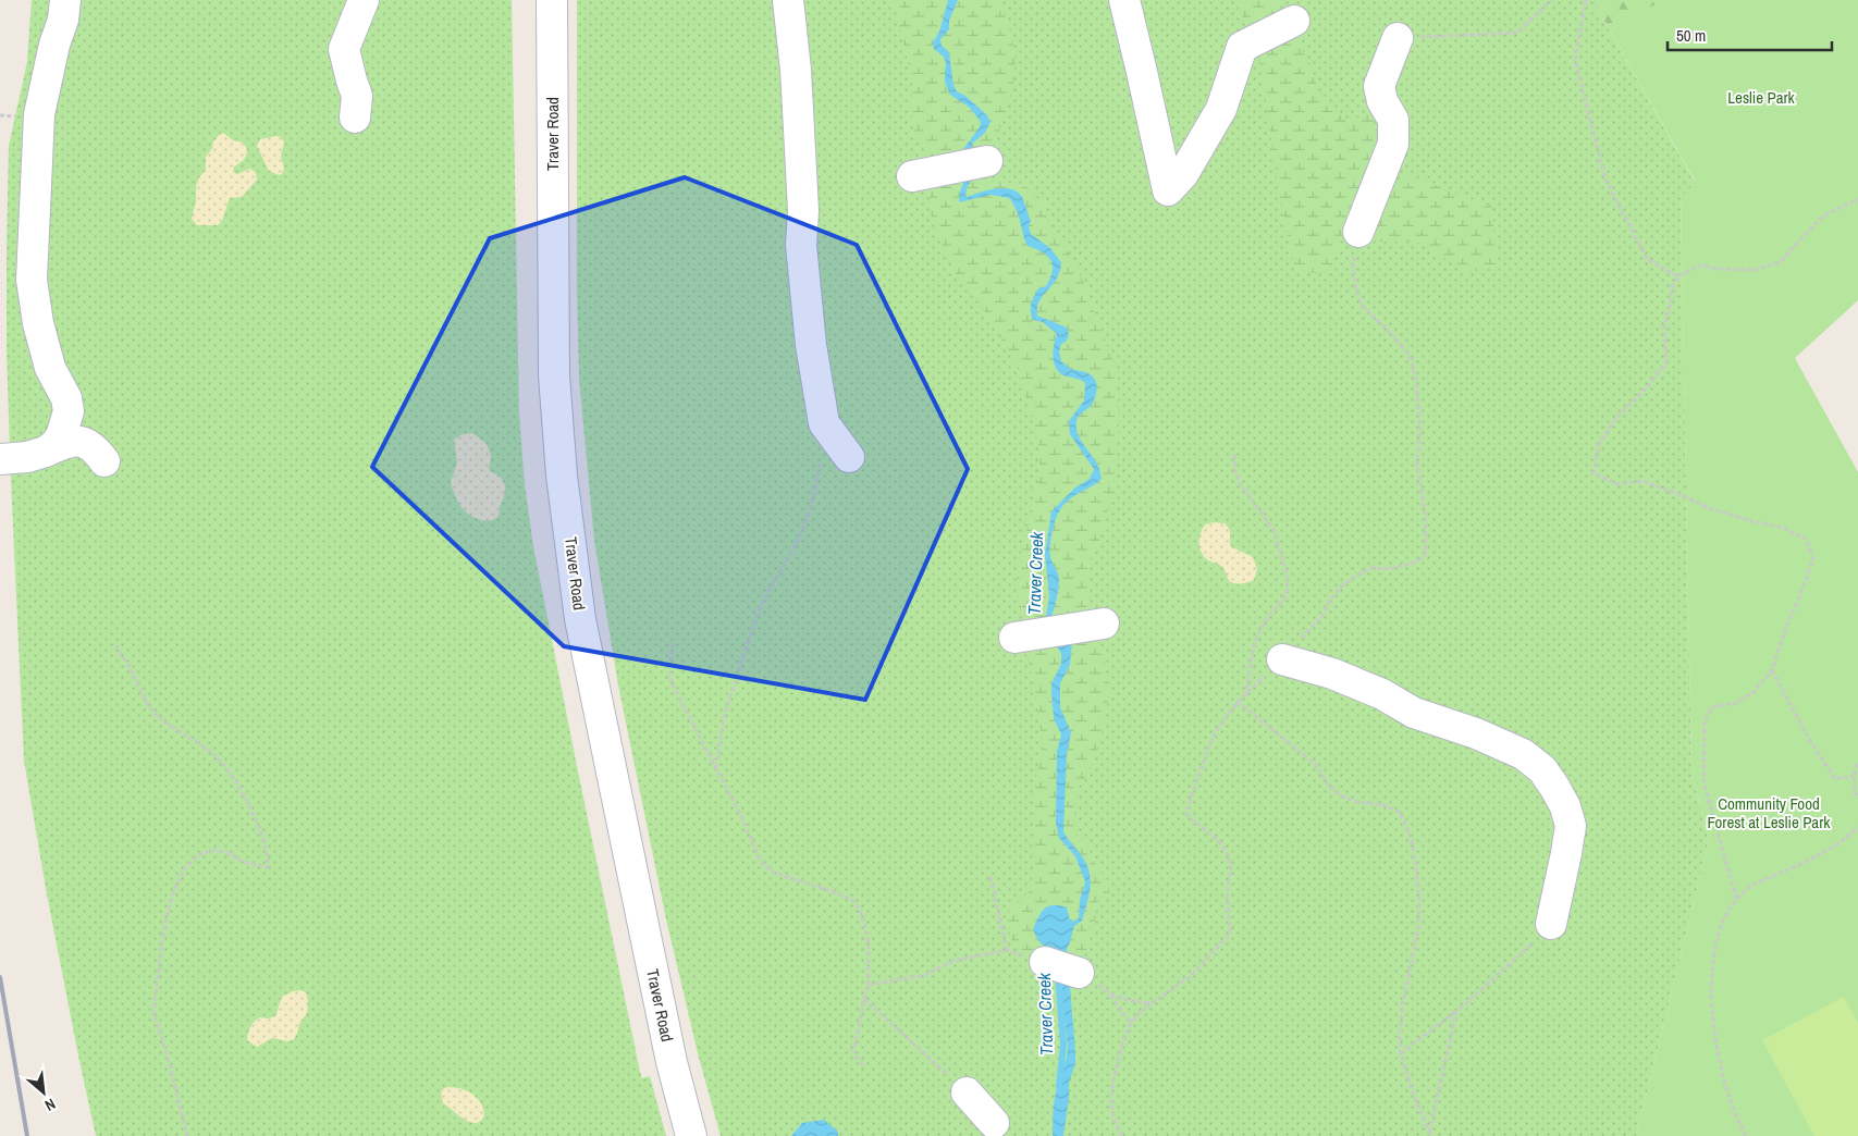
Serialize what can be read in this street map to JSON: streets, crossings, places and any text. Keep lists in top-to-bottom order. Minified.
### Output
{"streets":{"street":["Traver Road"]},"water":["Traver Creek"],"parks":["Leslie Park","Community Food Forest at Leslie Park"],"scale_bar":"50 m","north":"bottom right"}
